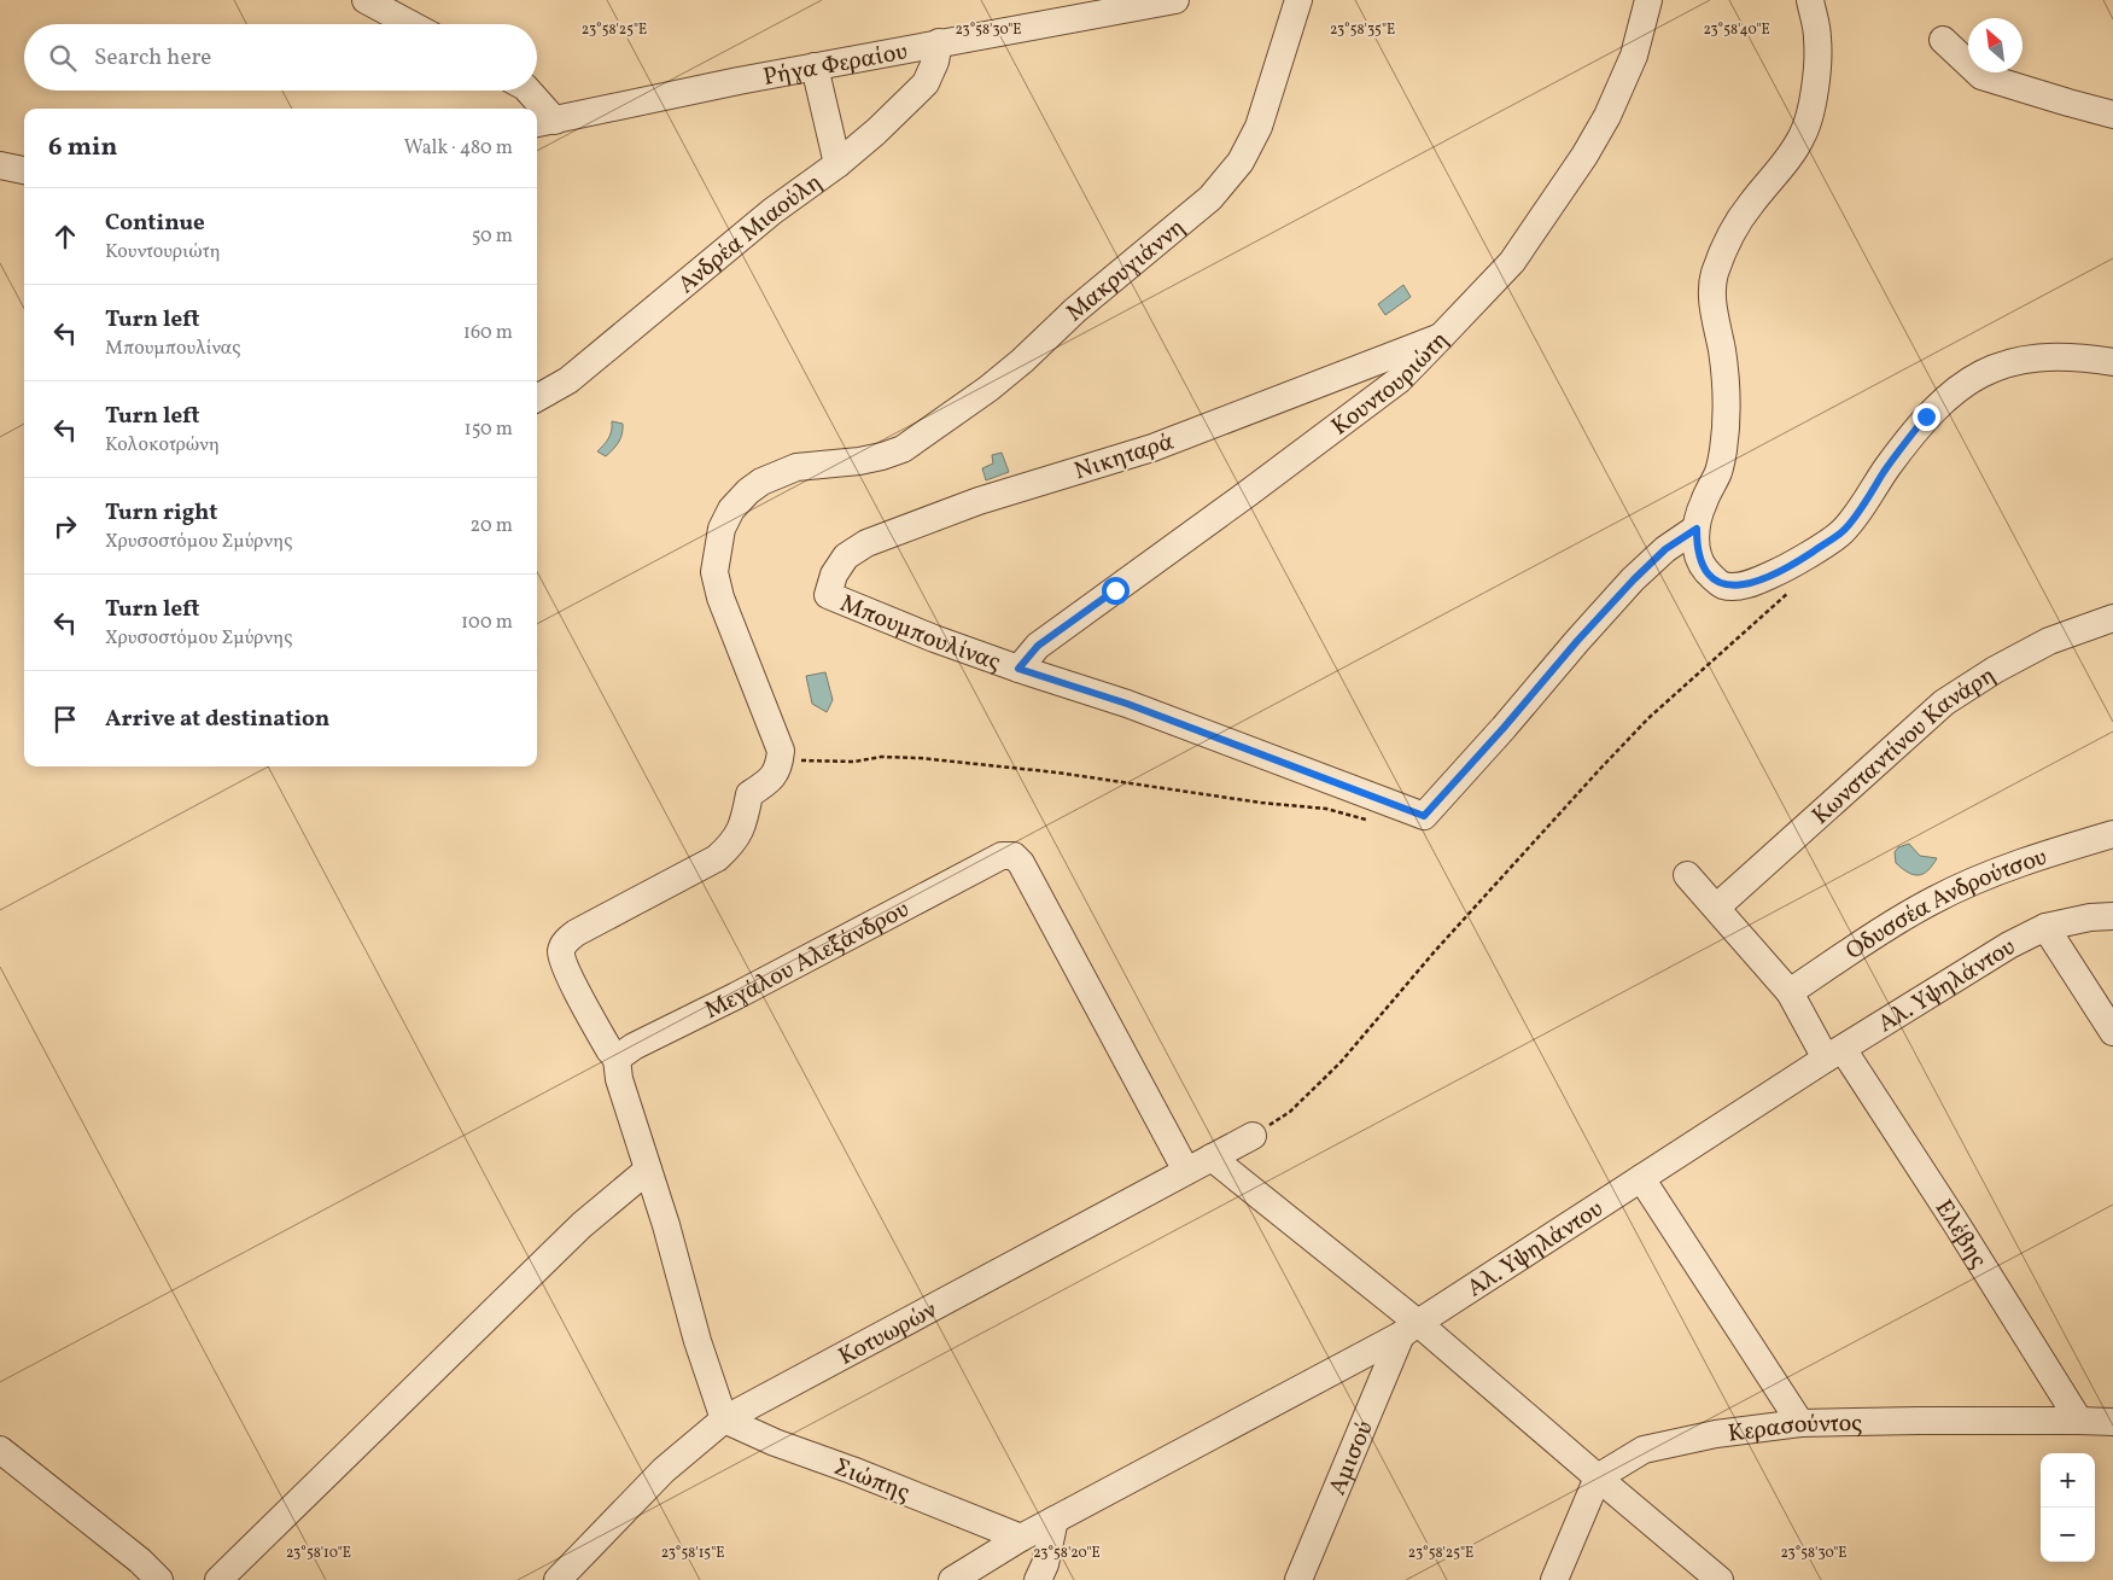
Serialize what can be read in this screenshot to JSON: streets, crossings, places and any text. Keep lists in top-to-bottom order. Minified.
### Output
{"streets":{"street":["Ρήγα Φεραίου","Ανδρέα Μιαούλη","Μακρυγιάννη","Κουντουριώτη","Νικηταρά","Μπουμπουλίνας","Κωνσταντίνου Κανάρη","Οδυσσέα Ανδρούτσου","Μεγάλου Αλεξάνδρου","Αλ. Υψηλάντου","Ελέβης","Κοτυωρών","Κερασούντος","Αμισού","Σιώπης"]},"crossings":[["Ρήγα Φεραίου","Ανδρέα Μιαούλη"],["Κουντουριώτη","Νικηταρά"],["Κουντουριώτη","Μπουμπουλίνας"],["Νικηταρά","Μπουμπουλίνας"],["Κωνσταντίνου Κανάρη","Ελέβης"],["Οδυσσέα Ανδρούτσου","Ελέβης"],["Μεγάλου Αλεξάνδρου","Κοτυωρών"],["Αλ. Υψηλάντου","Ελέβης"],["Αλ. Υψηλάντου","Αμισού"],["Αλ. Υψηλάντου","Σιώπης"],["Ελέβης","Κερασούντος"],["Κοτυωρών","Σιώπης"]],"north":"top left","page":{"search":"Search here","heading":["6 min","Walk · 480 m"],"list":[["Continue","Κουντουριώτη","50 m"],["Turn left","Μπουμπουλίνας","160 m"],["Turn left","Κολοκοτρώνη","150 m"],["Turn right","Χρυσοστόμου Σμύρνης","20 m"],["Turn left","Χρυσοστόμου Σμύρνης","100 m"],"Arrive at destination"],"map_buttons":["+","−"]},"coordinates":["23°58'25\"E","23°58'30\"E","23°58'35\"E","23°58'40\"E","23°58'10\"E","23°58'15\"E","23°58'20\"E"]}
